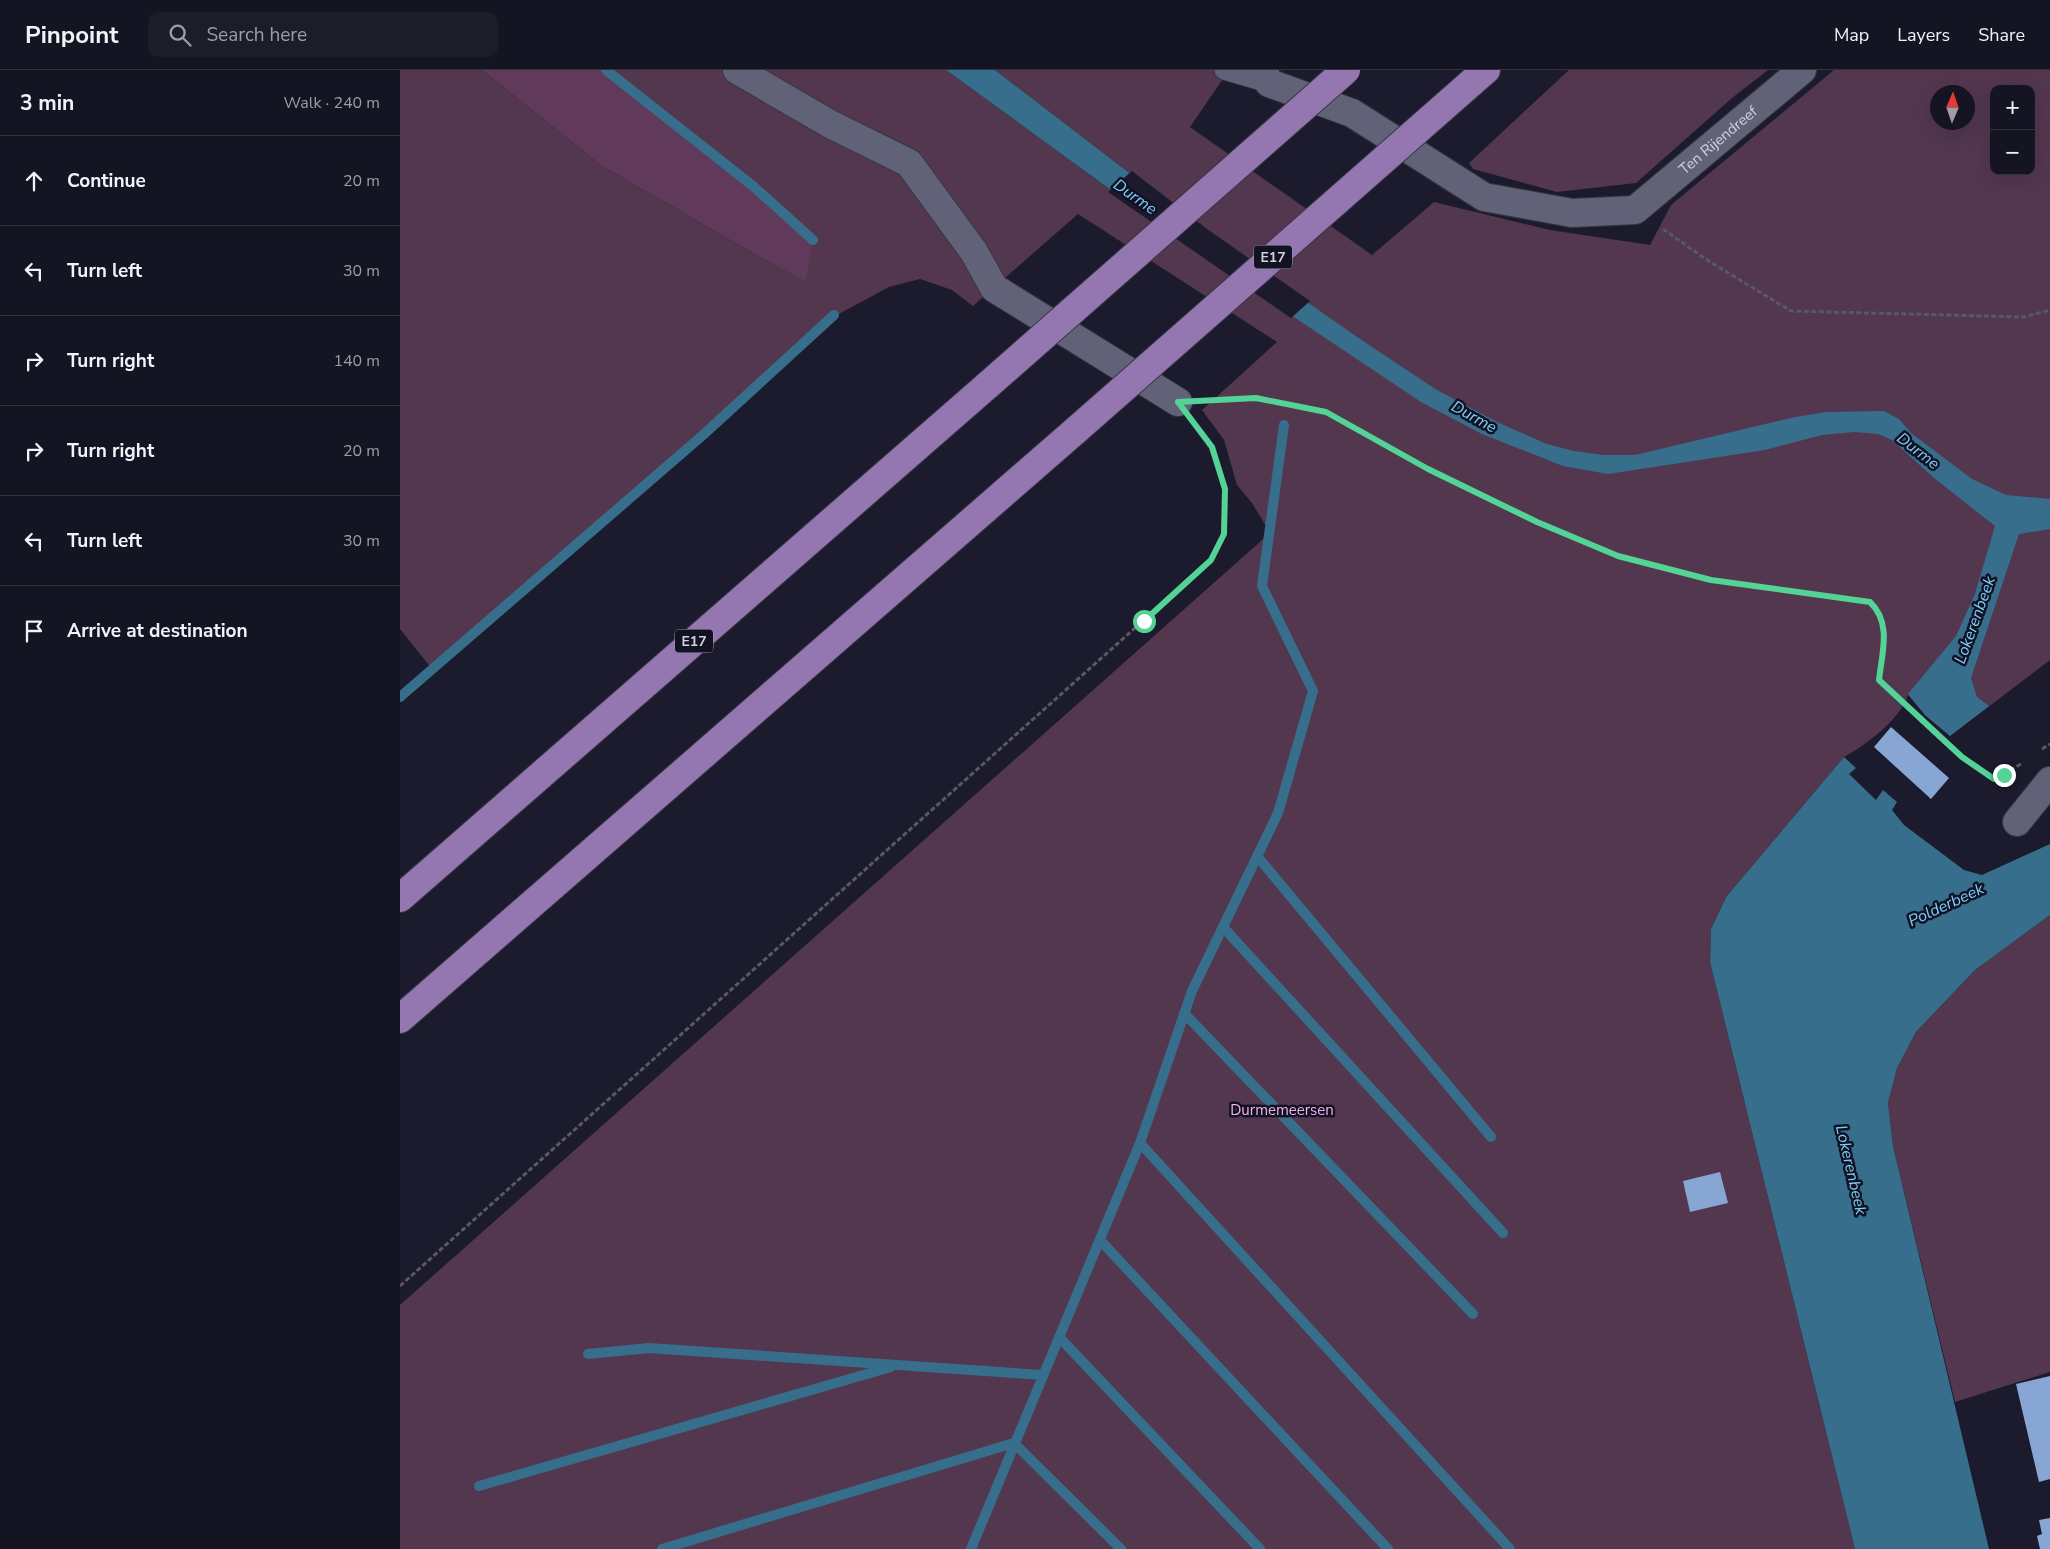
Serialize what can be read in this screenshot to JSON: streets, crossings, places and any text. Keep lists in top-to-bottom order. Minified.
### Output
{"streets":{"highway":["E17"],"street":["Ten Rijendreef"]},"water":["Durme","Lokerenbeek","Polderbeek"],"parks":["Durmemeersen"],"north":"top","page":{"header":"Pinpoint","search":"Search here","nav":["Map","Layers","Share"],"heading":["3 min","Walk · 240 m"],"map_buttons":["+","−"],"list":[["Continue","20 m"],["Turn left","30 m"],["Turn right","140 m"],["Turn right","20 m"],["Turn left","30 m"],"Arrive at destination"]}}
